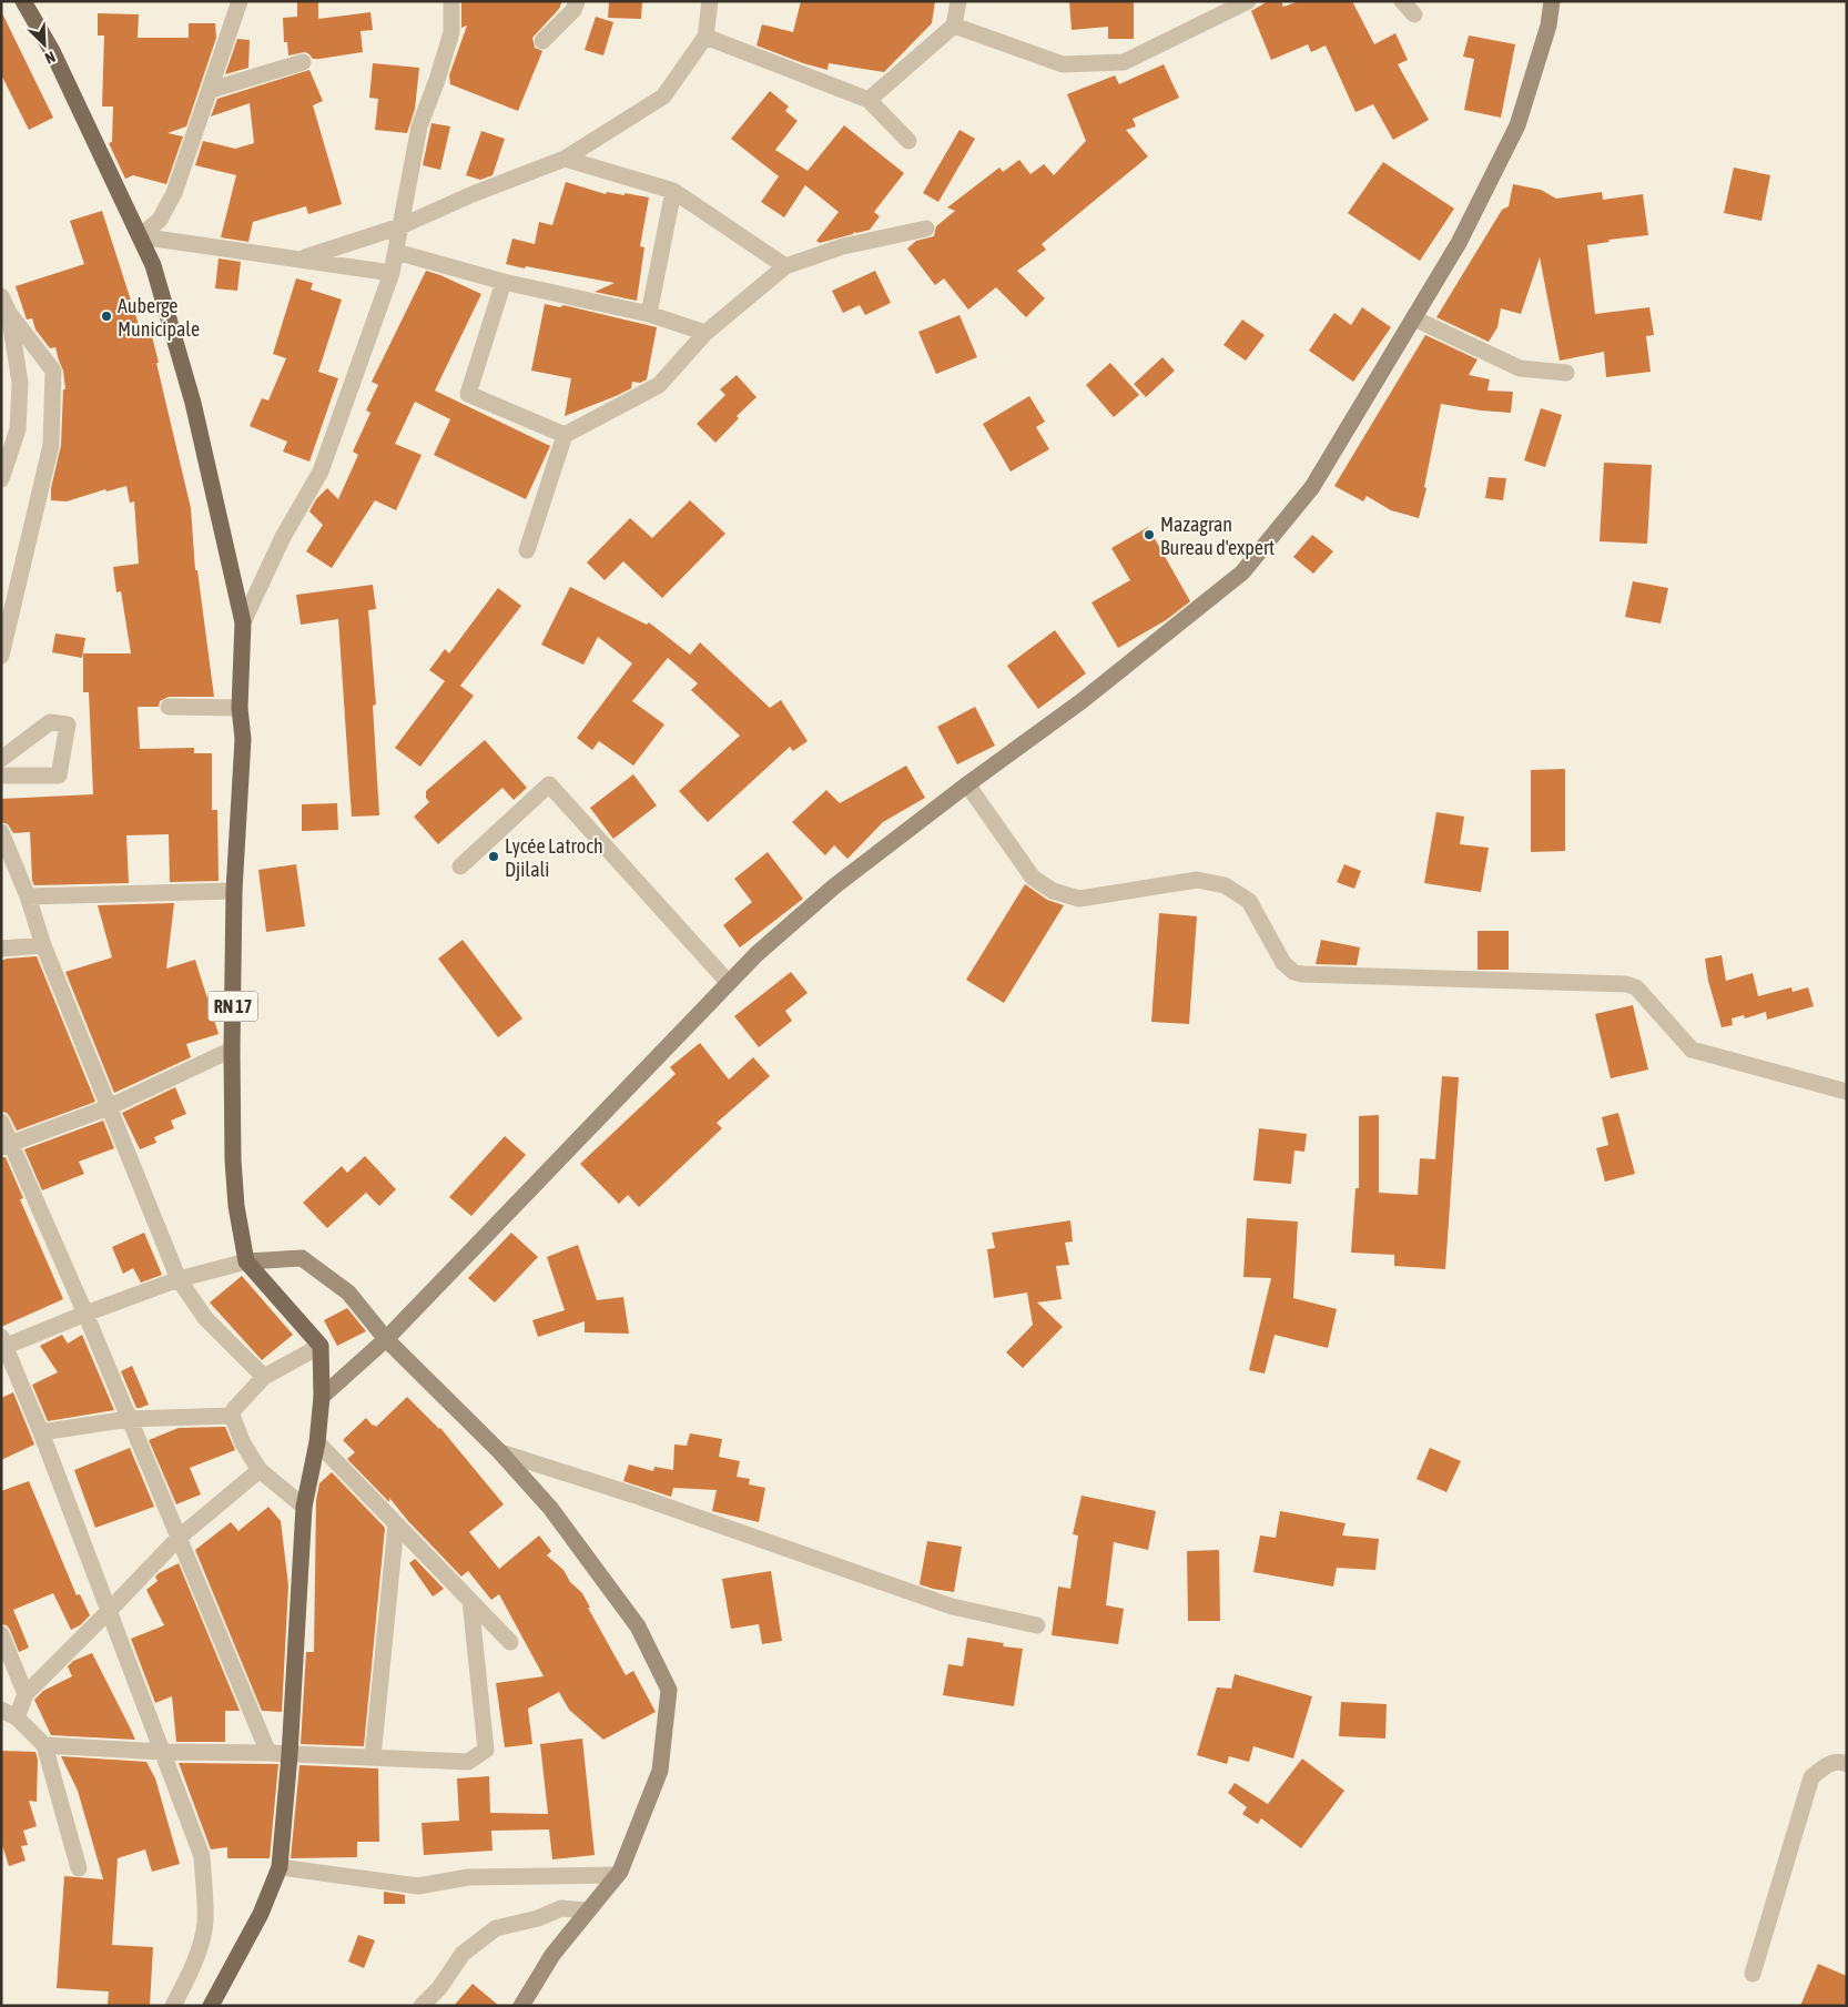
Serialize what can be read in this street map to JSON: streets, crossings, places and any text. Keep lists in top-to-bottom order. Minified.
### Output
{"streets":{"main road":["RN 17"]},"places":["Auberge Municipale","Mazagran Bureau d'expert","Lycée Latroch Djilali"],"north":"bottom right"}
